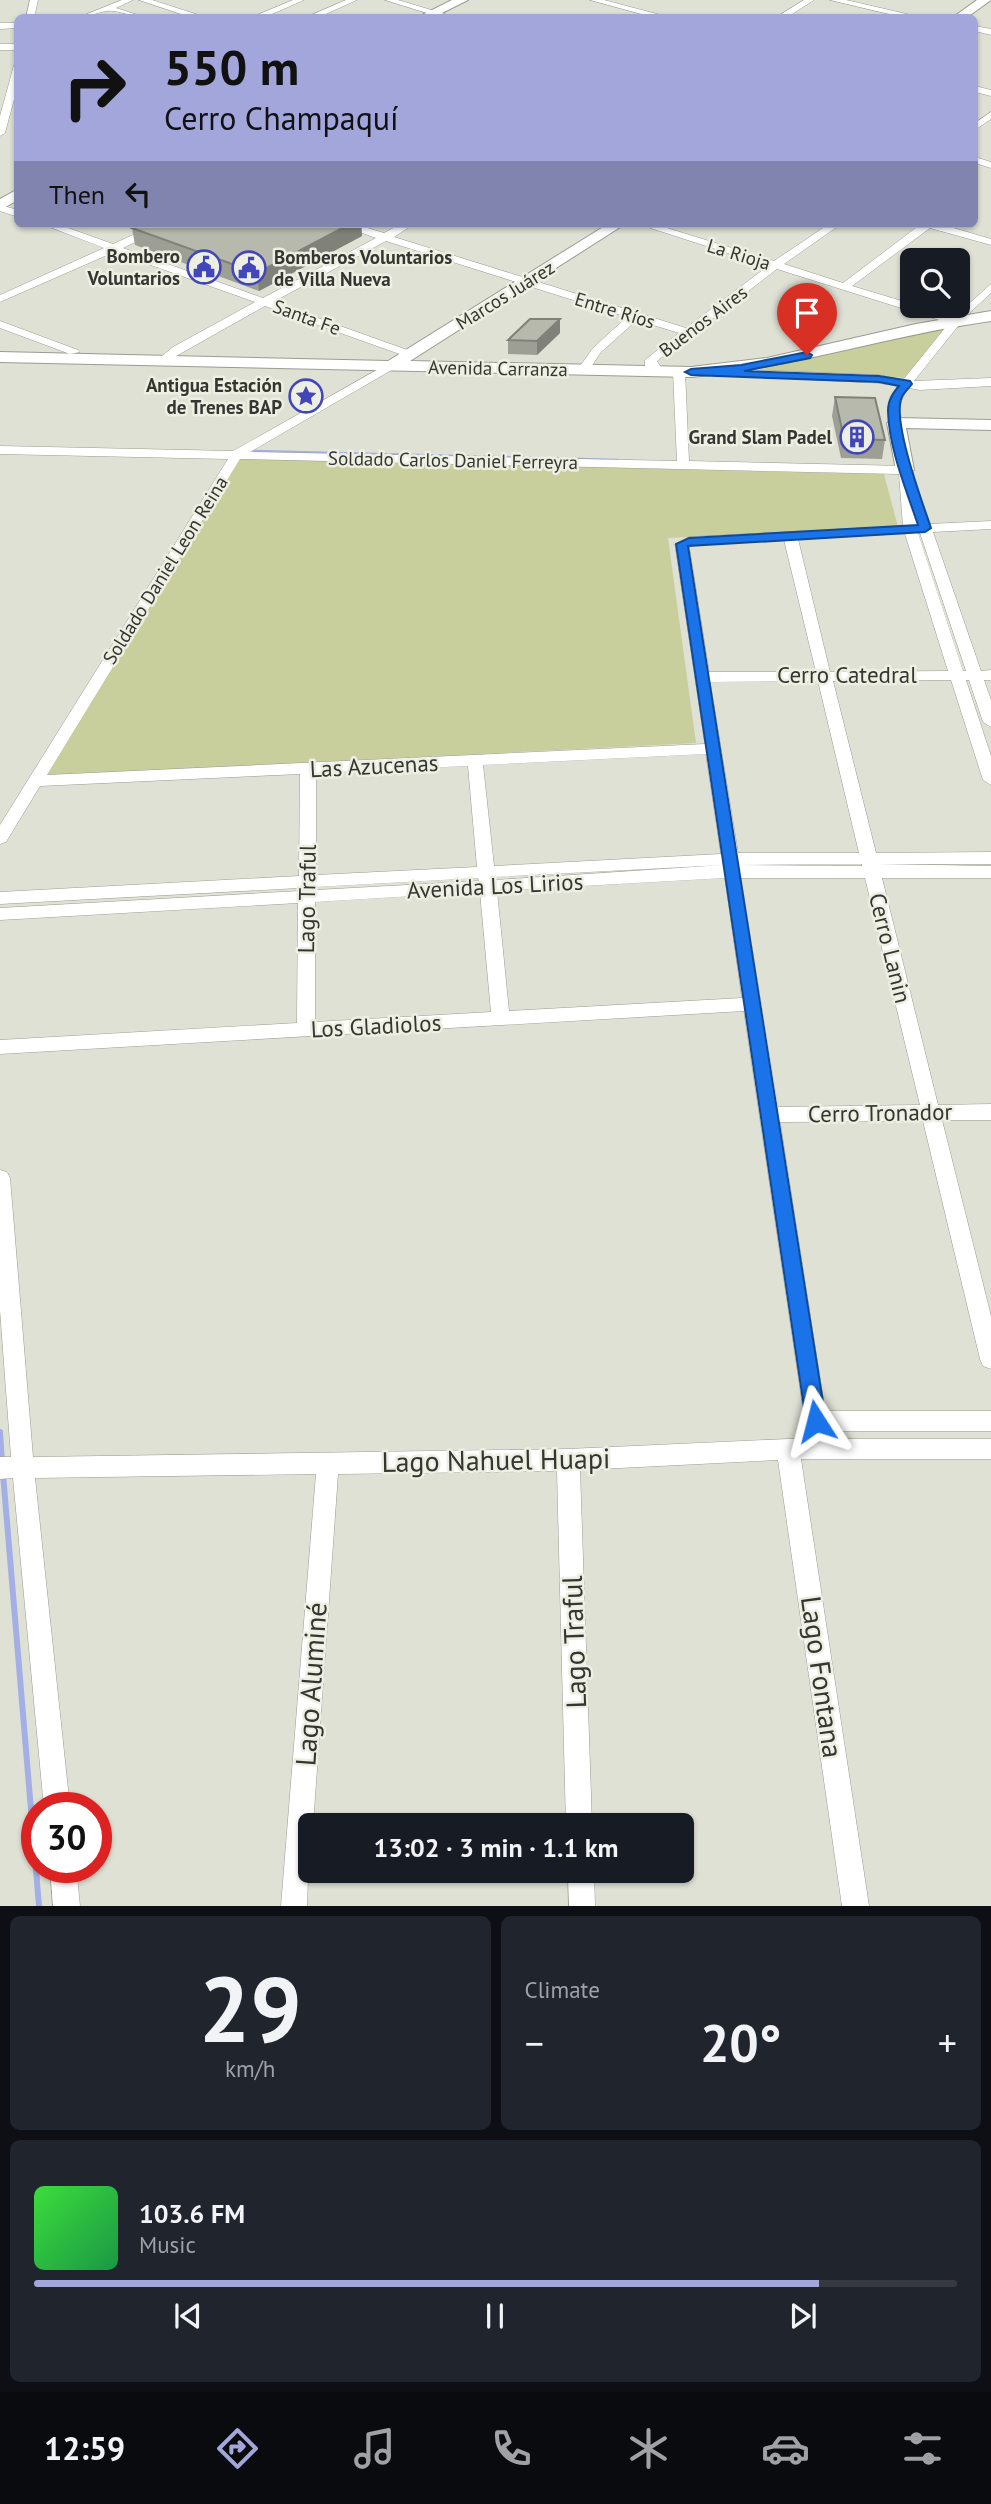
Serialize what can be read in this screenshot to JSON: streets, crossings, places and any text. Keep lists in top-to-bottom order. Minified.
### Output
{"streets":{"main road":["Marcos Juárez","Avenida Carranza"],"street":["La Rioja","Entre Ríos","Santa Fe","Buenos Aires","Soldado Carlos Daniel Ferreyra","Soldado Daniel Leon Reina","Cerro Catedral","Las Azucenas","Avenida Los Lirios","Lago Traful","Cerro Lanin","Los Gladiolos","Cerro Tronador","Lago Nahuel Huapi","Lago Fontana","Lago Aluminé"]},"crossings":[["La Rioja","Buenos Aires"],["Marcos Juárez","Entre Ríos"],["Marcos Juárez","Santa Fe"],["Marcos Juárez","Avenida Carranza"],["Marcos Juárez","Soldado Daniel Leon Reina"],["Entre Ríos","Buenos Aires"],["Santa Fe","Avenida Carranza"],["Santa Fe","Soldado Daniel Leon Reina"],["Buenos Aires","Avenida Carranza"],["Avenida Carranza","Soldado Daniel Leon Reina"],["Soldado Carlos Daniel Ferreyra","Soldado Daniel Leon Reina"],["Soldado Daniel Leon Reina","Las Azucenas"],["Cerro Catedral","Cerro Lanin"],["Las Azucenas","Lago Traful"],["Avenida Los Lirios","Lago Traful"],["Avenida Los Lirios","Cerro Lanin"],["Lago Traful","Los Gladiolos"],["Lago Traful","Lago Nahuel Huapi"],["Cerro Lanin","Cerro Tronador"],["Lago Nahuel Huapi","Lago Fontana"],["Lago Nahuel Huapi","Lago Aluminé"]],"places":{"public building":["Bombero Voluntarios","Bomberos Voluntarios de Villa Nueva"],"place":["Antigua Estación de Trenes BAP"],"building":["Grand Slam Padel"]},"page":{"turn":["550 m","Cerro Champaquí"],"then":"Then","limit":"30","trip":"13:02 · 3 min · 1.1 km","tile":[["29","km/h"],"Climate"],"heat":["−","20°","+"],"song":["103.6 FM","Music"],"tabs":"12:59"}}
